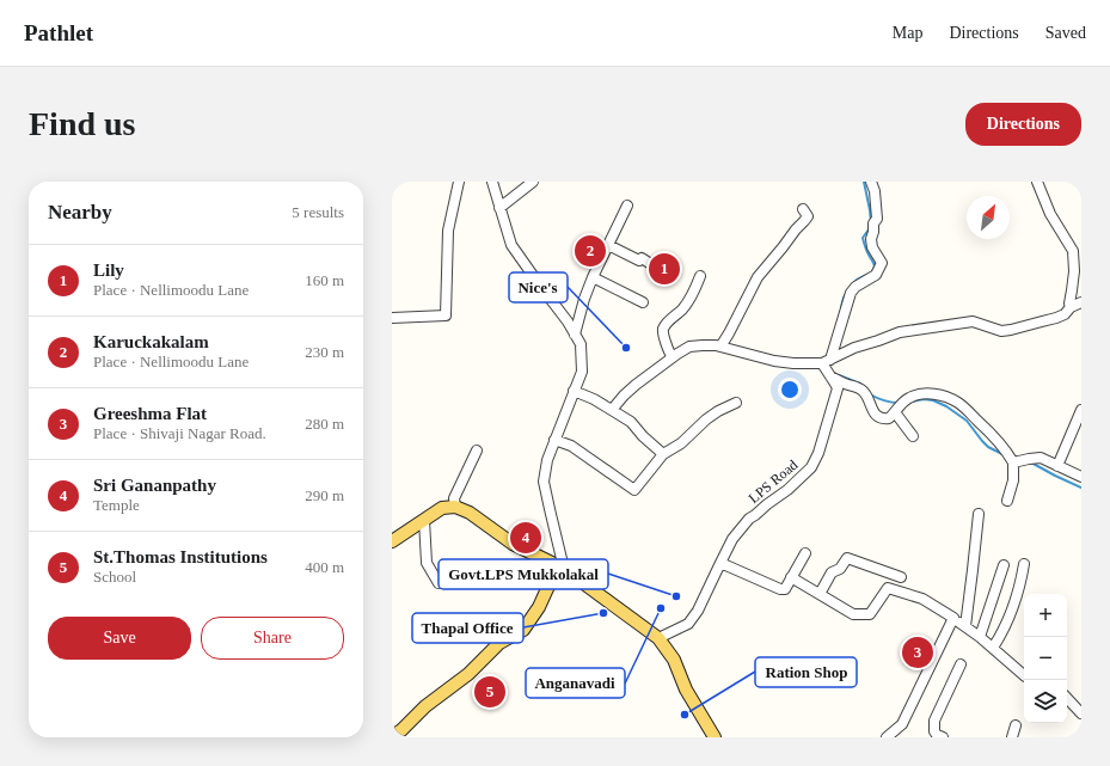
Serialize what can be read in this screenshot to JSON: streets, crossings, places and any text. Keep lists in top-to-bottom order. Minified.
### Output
{"streets":{"street":["LPS Road"]},"places":["Nice's","Govt.LPS Mukkolakal","Anganavadi","Thapal Office","Ration Shop"],"north":"top right","page":{"header":"Pathlet","nav":["Map","Directions","Saved"],"buttons":["Directions",["Save","Share"]],"title":"Find us","heading":["Nearby","5 results"],"pins":["2","1","4","3","5"],"list":[{"mark":"1","name":"Lily","note":"Place · Nellimoodu Lane","value":"160 m"},{"mark":"2","name":"Karuckakalam","note":"Place · Nellimoodu Lane","value":"230 m"},{"mark":"3","name":"Greeshma Flat","note":"Place · Shivaji Nagar Road.","value":"280 m"},{"mark":"4","name":"Sri Gananpathy","note":"Temple","value":"290 m"},{"mark":"5","name":"St.Thomas Institutions","note":"School","value":"400 m"}],"map_buttons":["+","−"]}}
